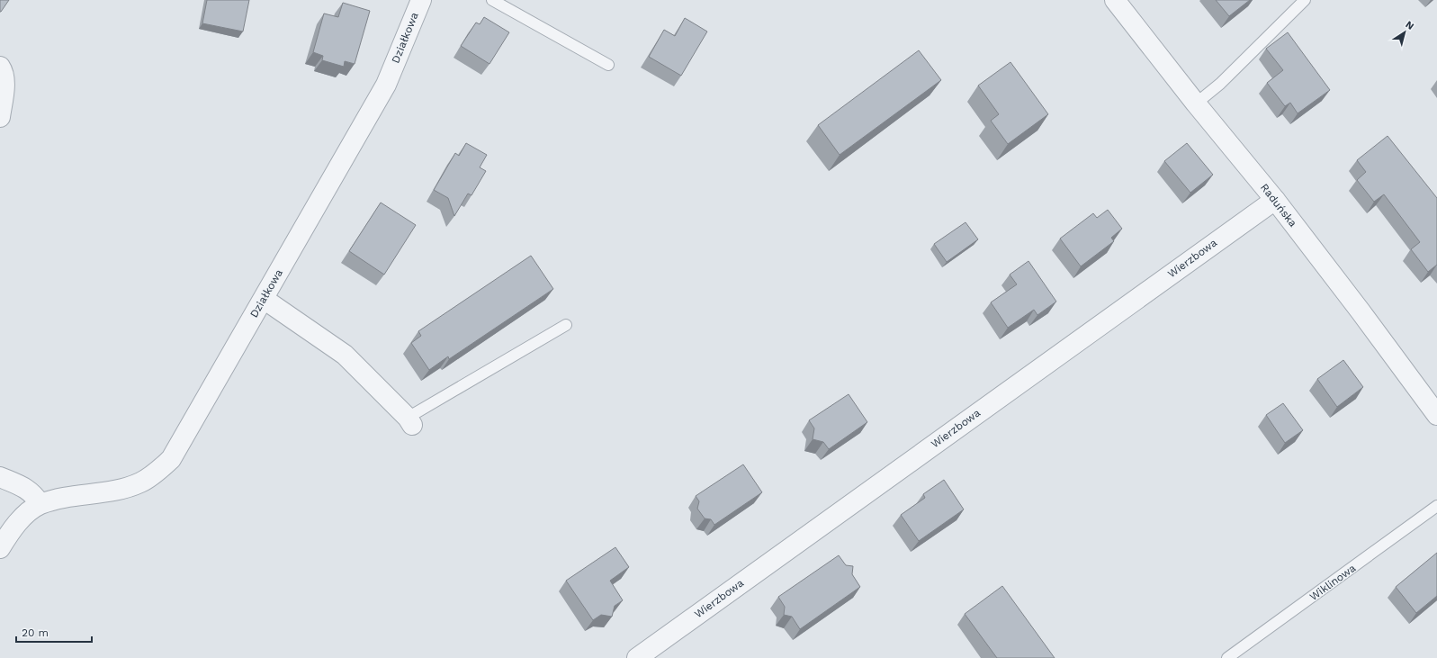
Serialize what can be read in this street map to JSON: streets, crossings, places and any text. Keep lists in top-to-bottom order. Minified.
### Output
{"streets":{"street":["Działkowa","Raduńska","Wierzbowa"],"lane":["Wiklinowa"]},"crossings":[["Raduńska","Wierzbowa"]],"scale_bar":"20 m","north":"top right"}
